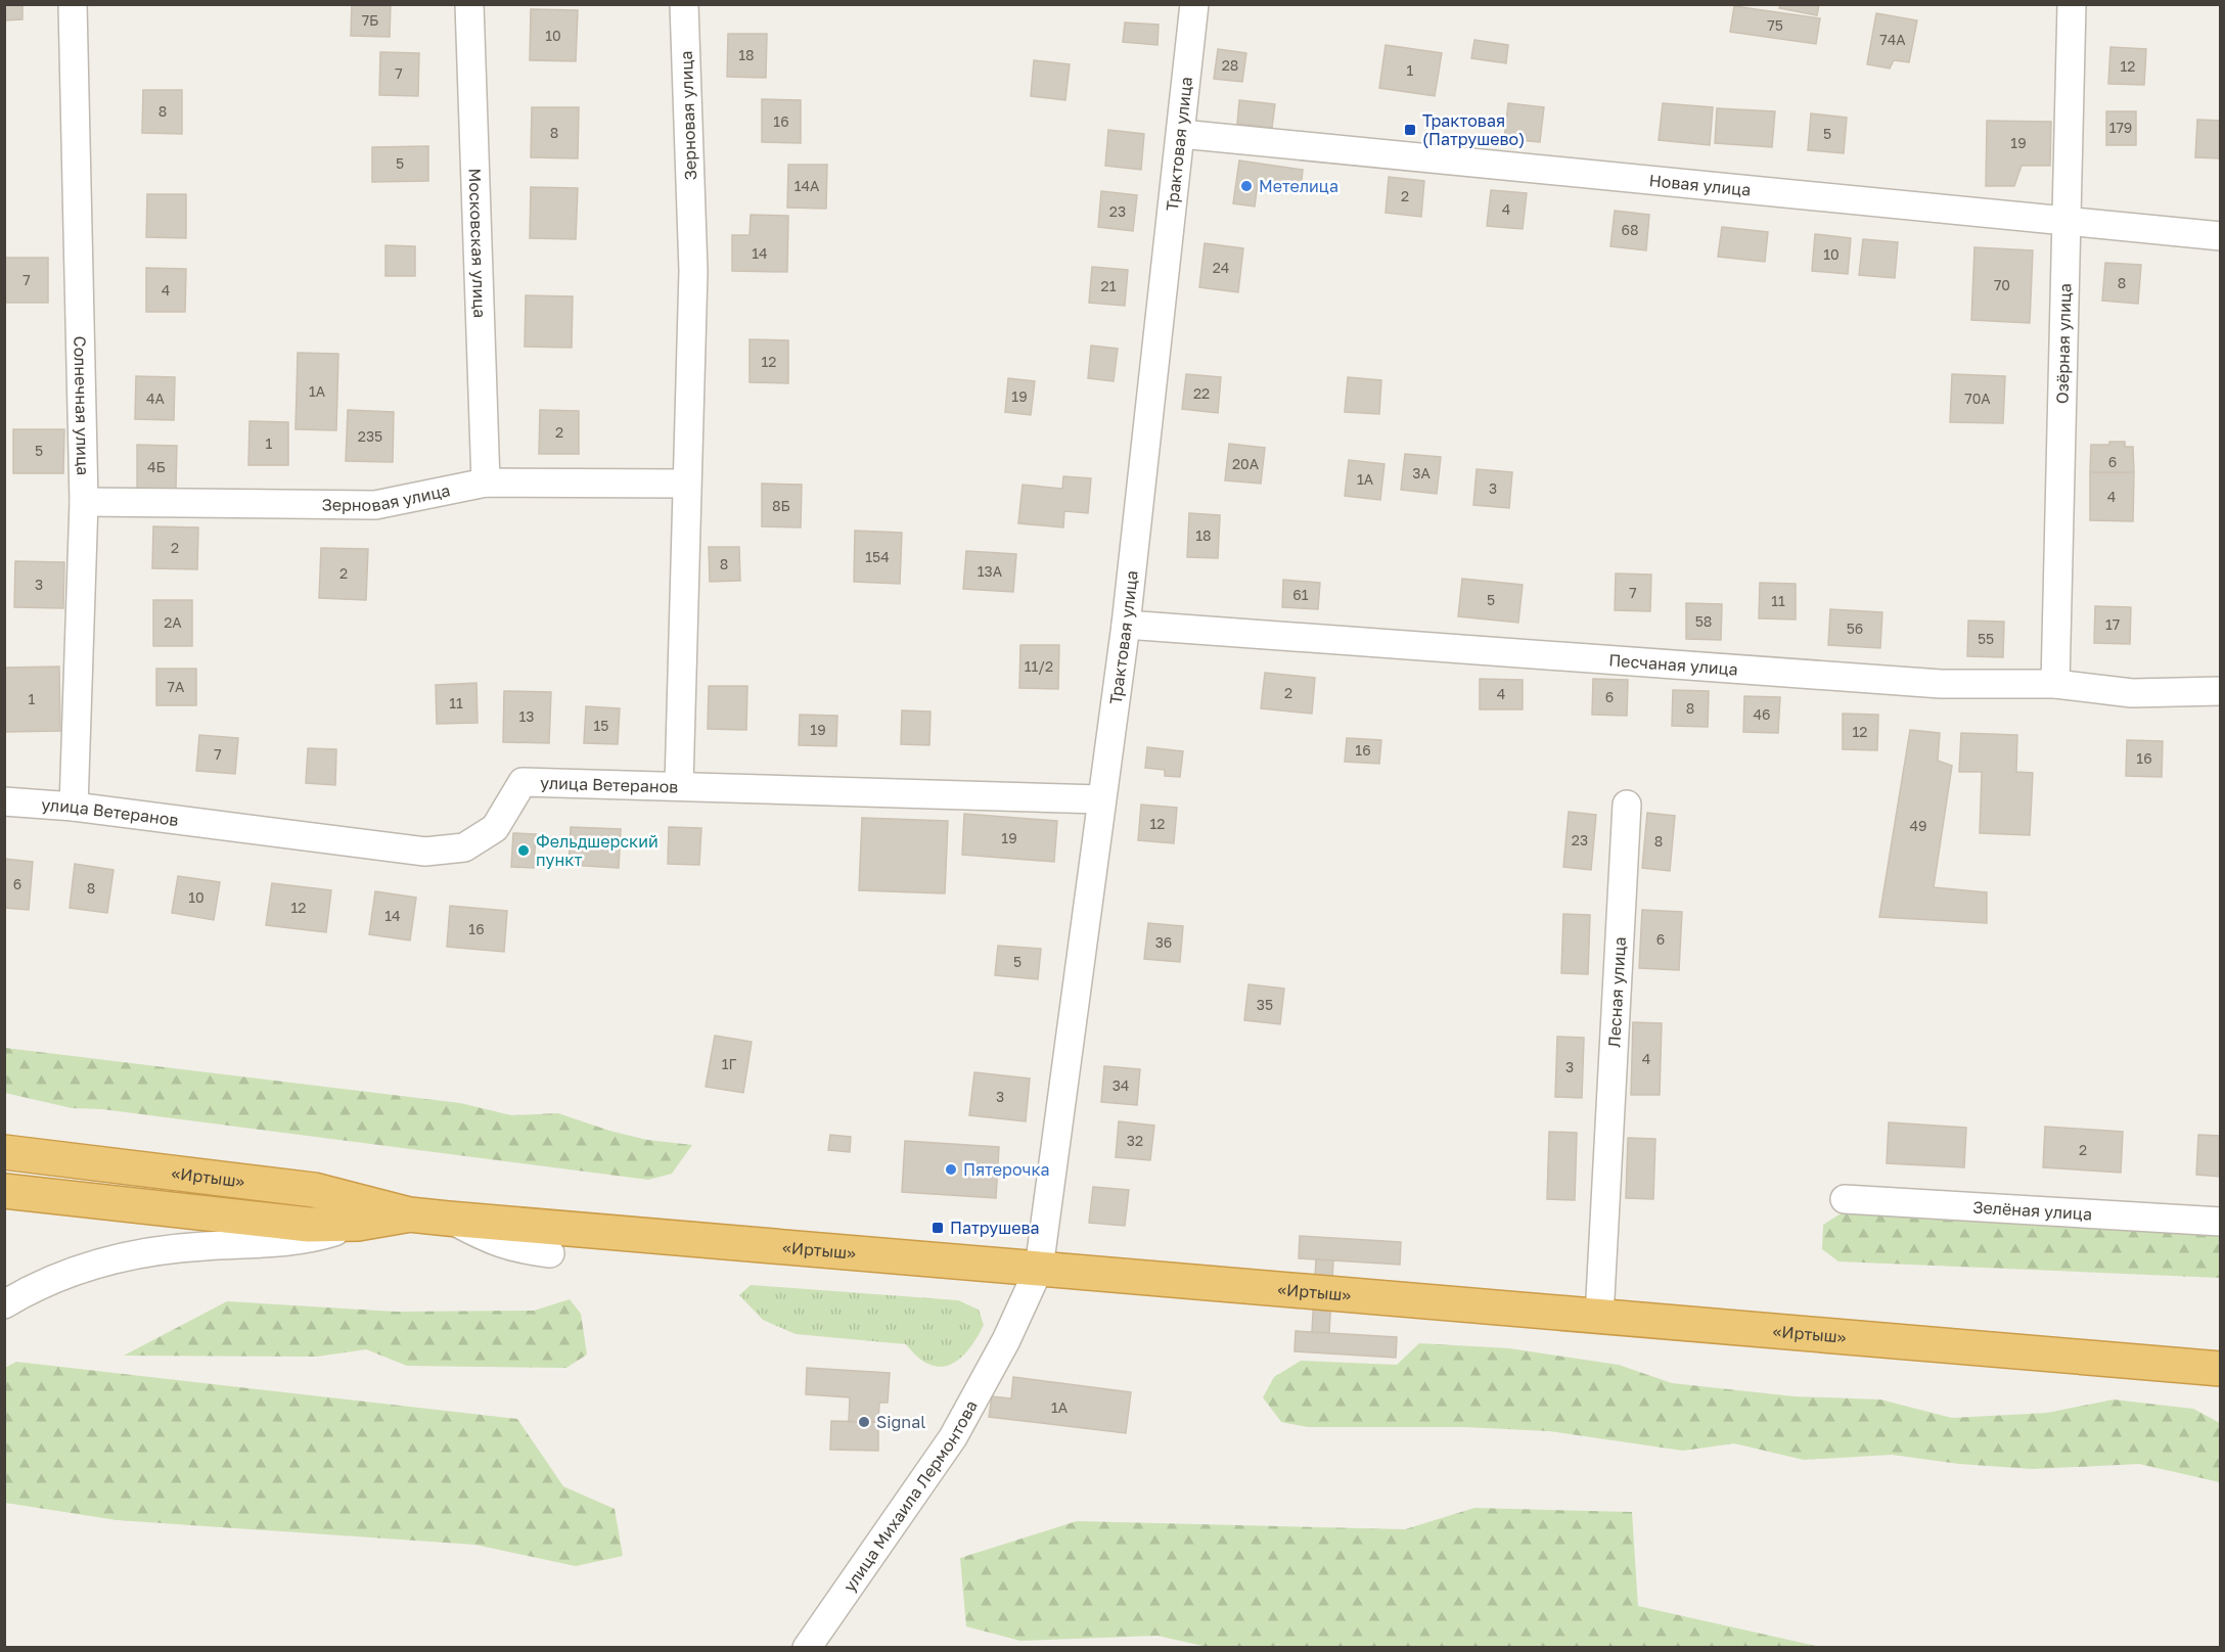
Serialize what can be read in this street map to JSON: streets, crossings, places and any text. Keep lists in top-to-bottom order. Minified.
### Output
{"streets":{"highway":["«Иртыш»"],"street":["Зерновая улица","Трактовая улица","Новая улица","Московская улица","Озёрная улица","Солнечная улица","Песчаная улица","улица Ветеранов","Лесная улица","Зелёная улица","улица Михаила Лермонтова"]},"crossings":[["Зерновая улица","Московская улица"],["Зерновая улица","Солнечная улица"],["Зерновая улица","улица Ветеранов"],["Трактовая улица","Новая улица"],["Трактовая улица","Песчаная улица"],["Трактовая улица","улица Ветеранов"],["Трактовая улица","«Иртыш»"],["Трактовая улица","улица Михаила Лермонтова"],["Новая улица","Озёрная улица"],["Озёрная улица","Песчаная улица"],["Солнечная улица","улица Ветеранов"],["Лесная улица","«Иртыш»"],["«Иртыш»","улица Михаила Лермонтова"]],"places":{"transit":["Трактовая (Патрушево)","Патрушева"],"other":["Метелица","Фельдшерский пункт","Пятерочка","Signal"]},"house_numbers":["7Б","75","10","74А","18","28","12","1","7","8","16","179","8","5","19","5","14А","2","4","23","68","14","10","24","7","8","70","21","4","12","1А","22","19","4А","70А","2","235","1","5","6","20А","4Б","3А","1А","3","4","8Б","18","2","154","8","13А","2","3","7","61","5","11","58","2А","17","56","55","11/2","7А","2","4","6","1","11","8","46","13","15","19","12","16","7","16","12","49","19","23","8","6","8","10","12","14","16","6","36","5","35","4","1Г","3","34","3","32","2","1А"]}
